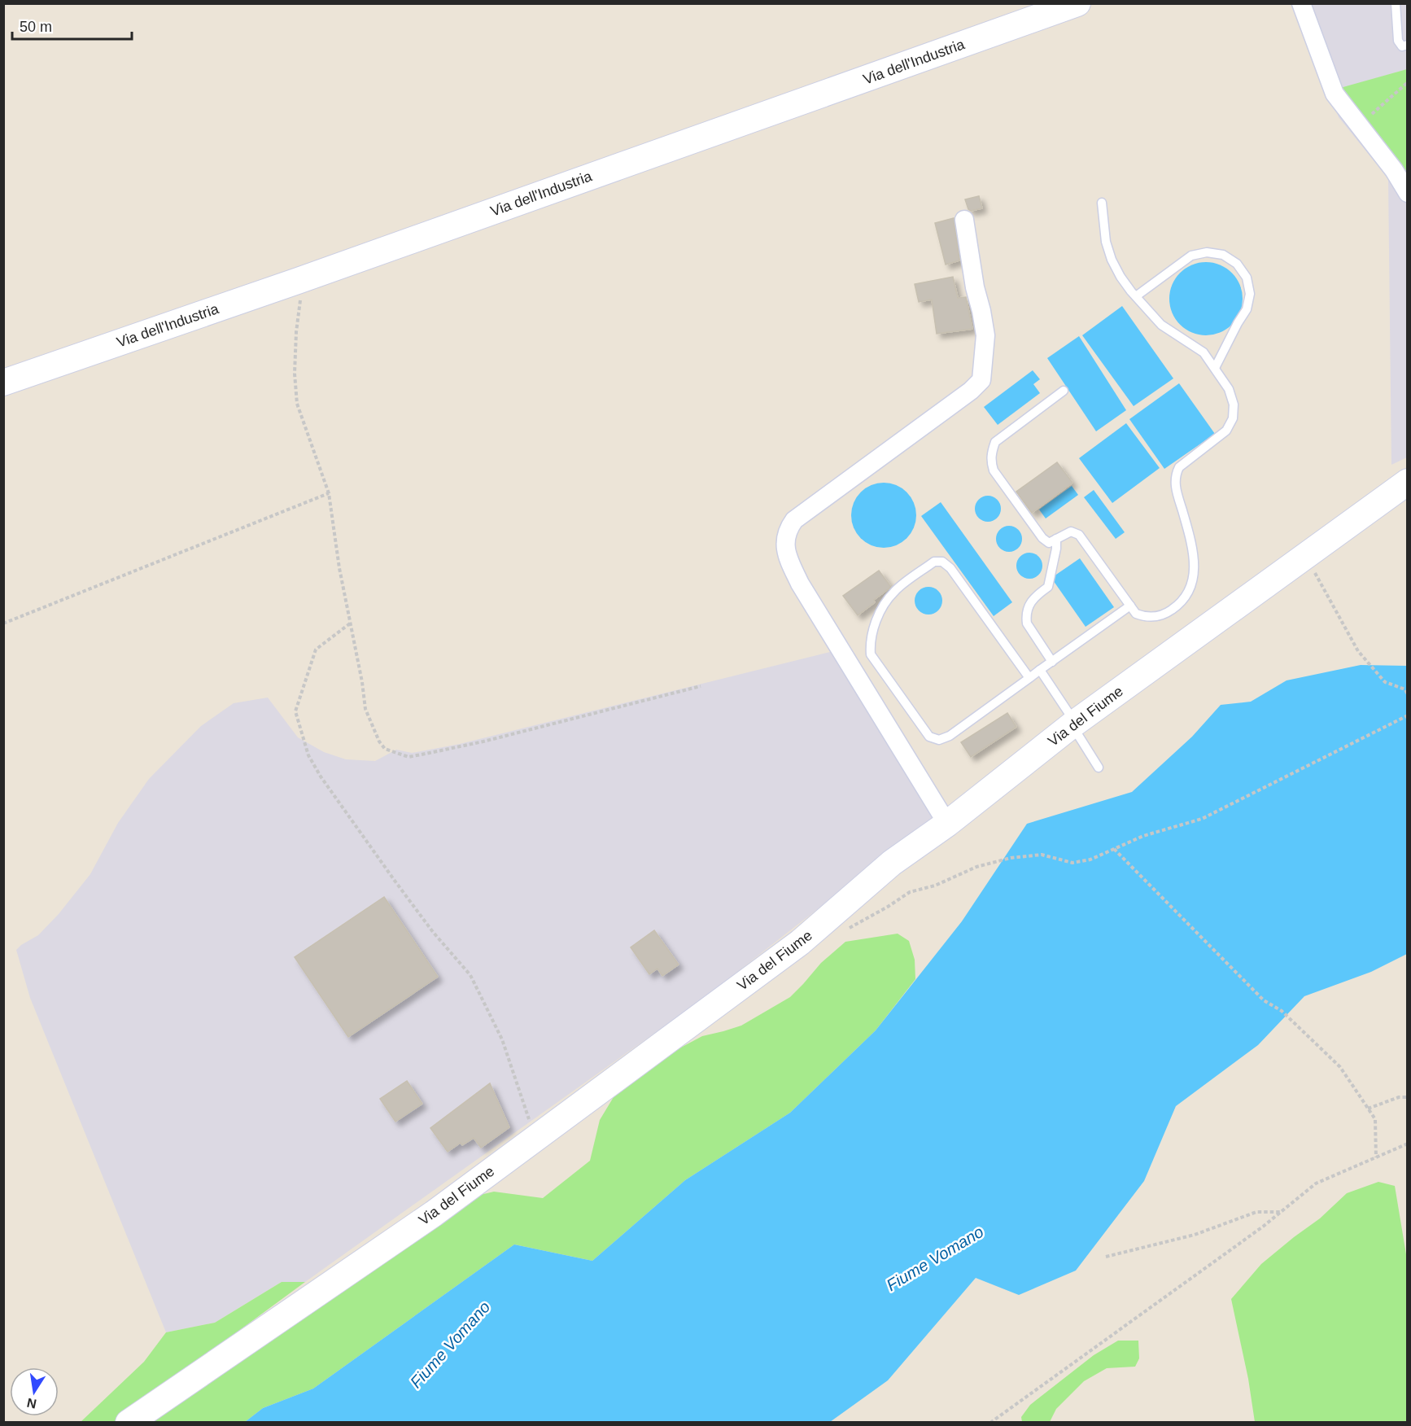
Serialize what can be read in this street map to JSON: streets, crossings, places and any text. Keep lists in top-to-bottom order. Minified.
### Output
{"streets":{"street":["Via dell'Industria","Via del Fiume"]},"water":["Fiume Vomano"],"scale_bar":"50 m","north":"bottom"}
